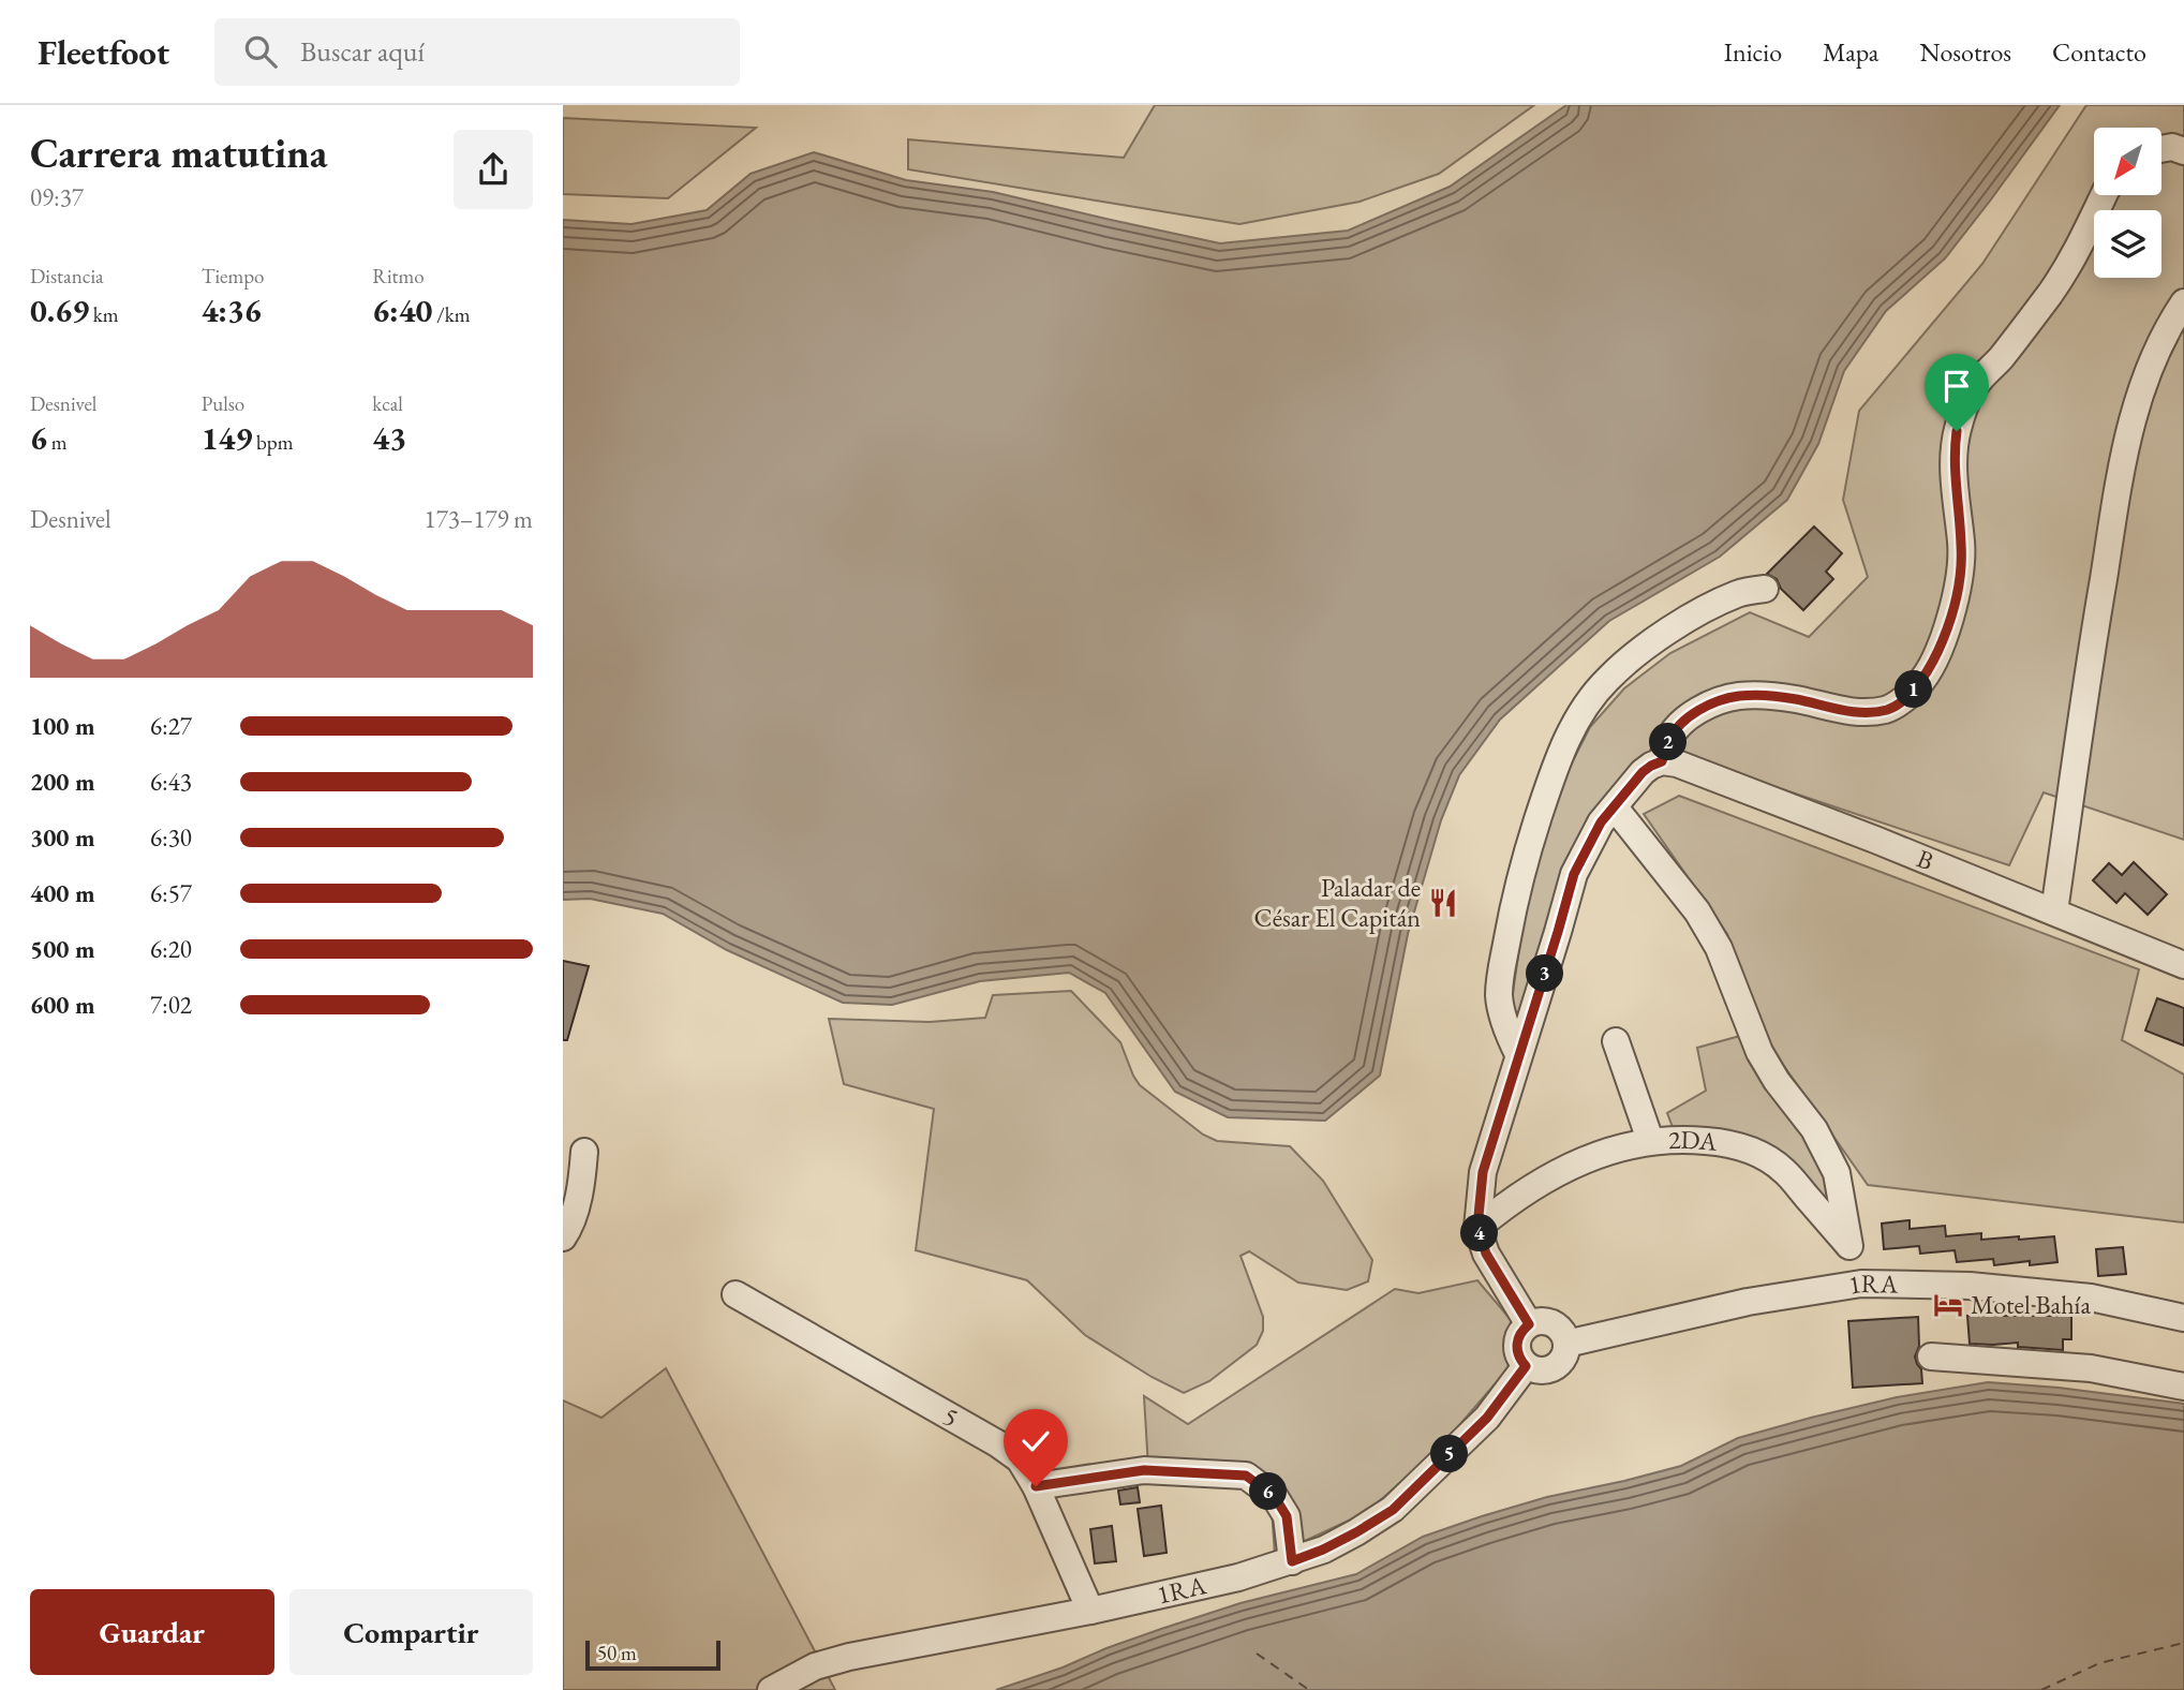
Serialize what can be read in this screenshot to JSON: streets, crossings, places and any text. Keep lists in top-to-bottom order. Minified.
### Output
{"streets":{"street":["B","2DA","1RA","5"]},"crossings":[["2DA","1RA"],["1RA","5"]],"places":{"restaurant":["Paladar de César El Capitán"],"hotel":["Motel Bahía"]},"scale_bar":"50 m","north":"bottom left","page":{"header":"Fleetfoot","search":"Buscar aquí","nav":["Inicio","Mapa","Nosotros","Contacto"],"heading":["Carrera matutina","09:37"],"stats":[["Distancia","0.69 km"],["Tiempo","4:36"],["Ritmo","6:40 /km"],["Desnivel","6 m"],["Pulso","149 bpm"],["kcal","43"]],"chart":["Desnivel","173–179 m"],"pins":["1","2","3","4","5","6"],"list":[{"name":"100 m","note":"6:27"},{"name":"200 m","note":"6:43"},{"name":"300 m","note":"6:30"},{"name":"400 m","note":"6:57"},{"name":"500 m","note":"6:20"},{"name":"600 m","note":"7:02"}],"buttons":["Guardar","Compartir"],"scale":"50 m"}}
